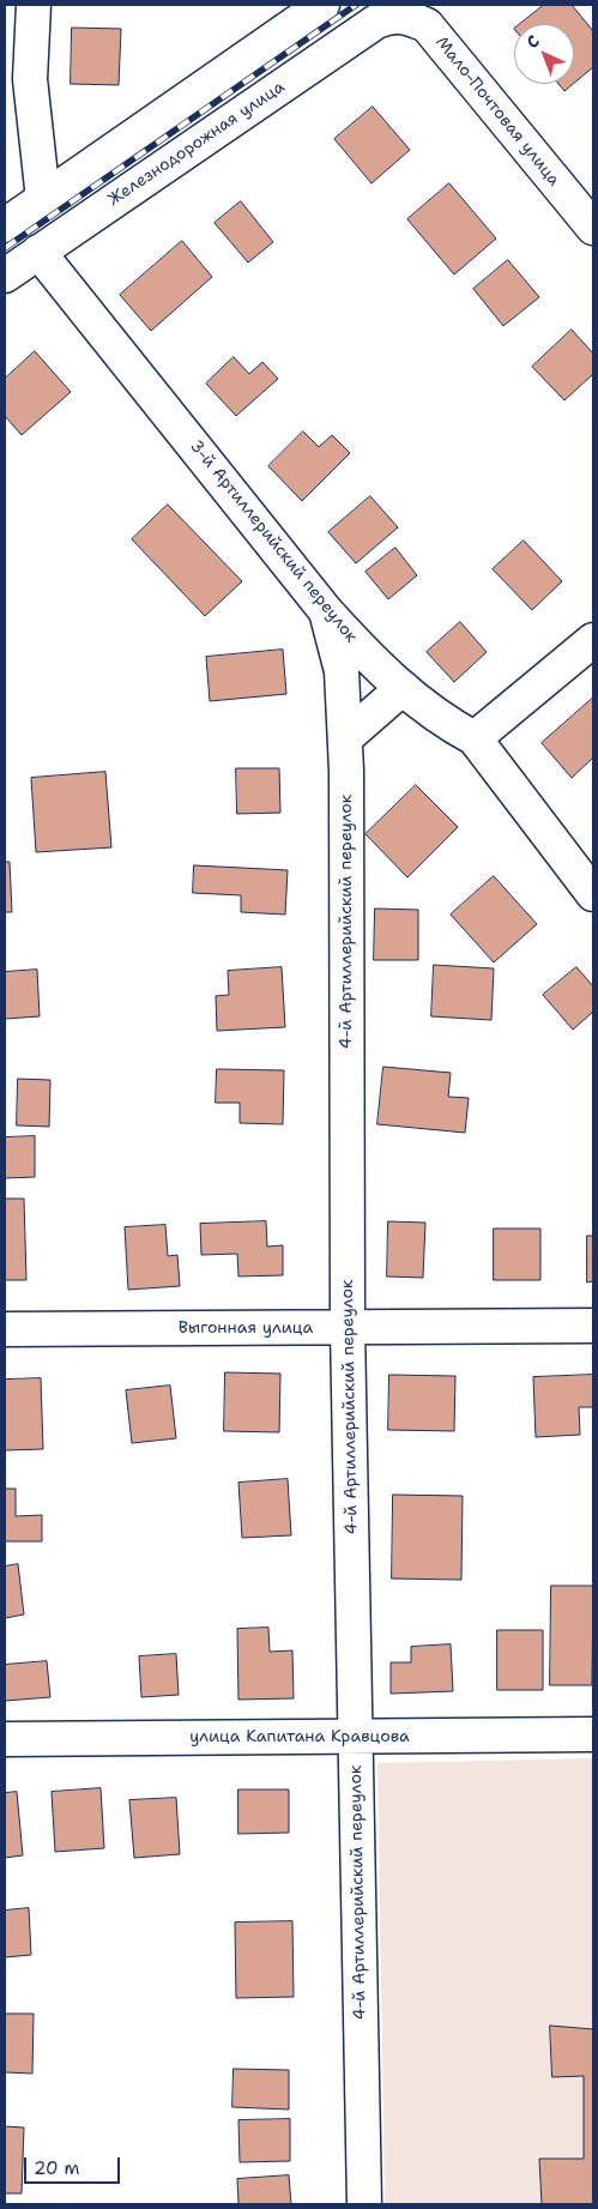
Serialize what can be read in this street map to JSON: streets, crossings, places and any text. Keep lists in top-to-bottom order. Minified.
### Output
{"streets":{"street":["Мало-Почтовая улица","Железнодорожная улица","3-й Артиллерийский переулок","4-й Артиллерийский переулок","Выгонная улица","улица Капитана Кравцова"]},"crossings":[["Мало-Почтовая улица","Железнодорожная улица"],["Железнодорожная улица","3-й Артиллерийский переулок"],["3-й Артиллерийский переулок","4-й Артиллерийский переулок"],["4-й Артиллерийский переулок","Выгонная улица"],["4-й Артиллерийский переулок","улица Капитана Кравцова"]],"scale_bar":"20 m","north":"top left"}
